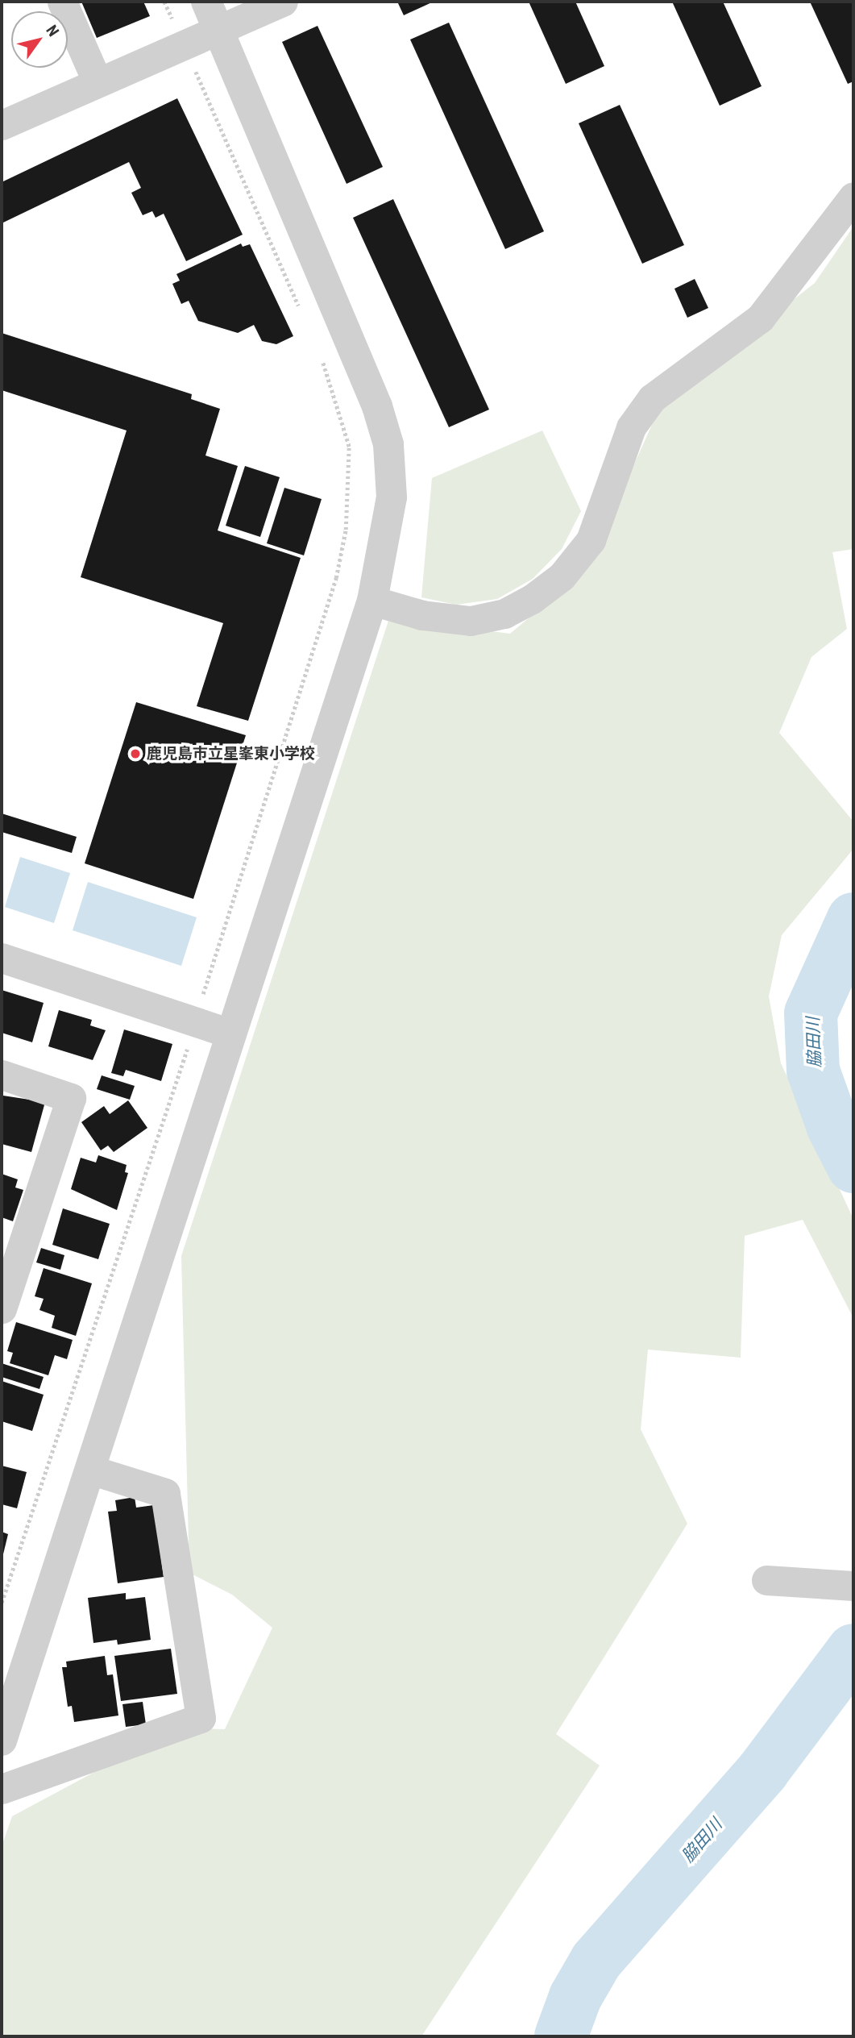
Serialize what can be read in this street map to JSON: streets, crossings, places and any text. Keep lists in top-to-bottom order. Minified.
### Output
{"water":["脇田川"],"places":["鹿児島市立星峯東小学校"],"north":"top right"}
